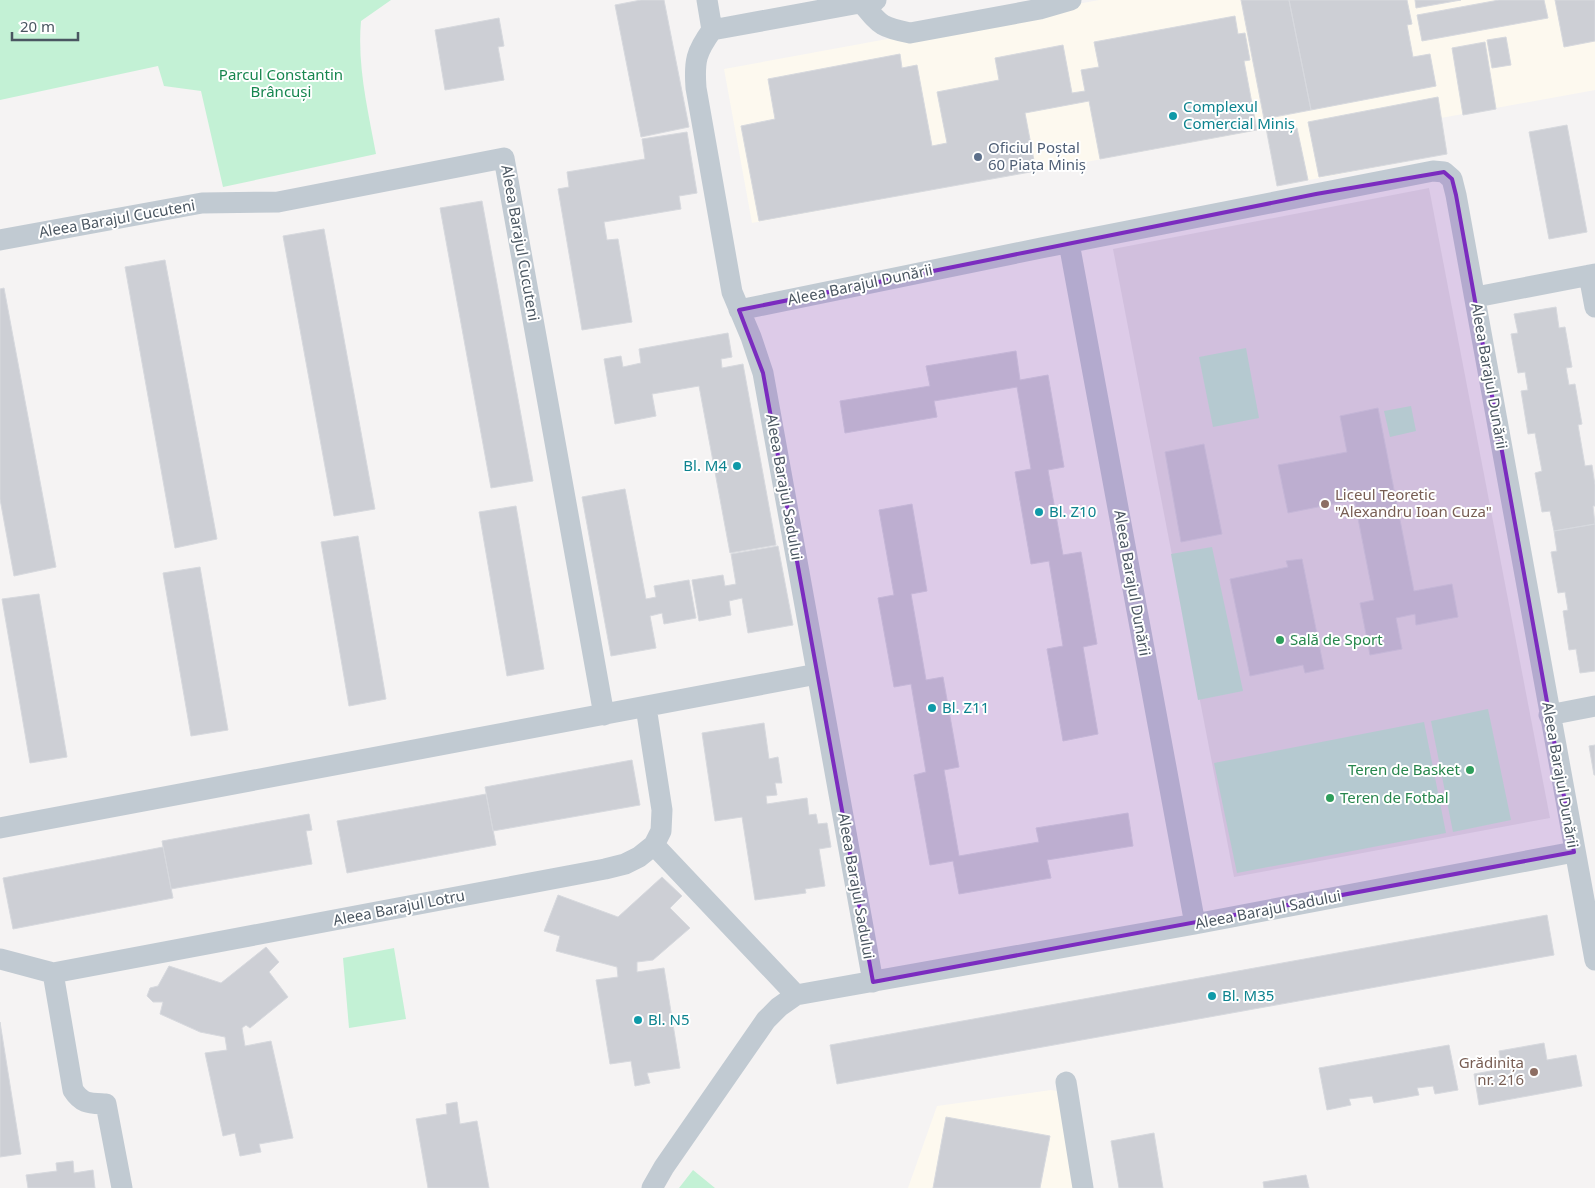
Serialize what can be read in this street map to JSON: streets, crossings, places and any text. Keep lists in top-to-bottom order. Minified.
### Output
{"streets":{"street":["Aleea Barajul Cucuteni","Aleea Barajul Dunării","Aleea Barajul Sadului","Aleea Barajul Lotru"]},"crossings":[["Aleea Barajul Dunării","Aleea Barajul Sadului"]],"parks":["Parcul Constantin Brâncuși"],"places":["Complexul Comercial Miniș","Oficiul Poștal 60 Piața Miniș","Bl. M4","Liceul Teoretic \"Alexandru Ioan Cuza\"","Bl. Z10","Sală de Sport","Bl. Z11","Teren de Basket","Teren de Fotbal","Bl. M35","Bl. N5","Grădinița nr. 216"],"scale_bar":"20 m"}
